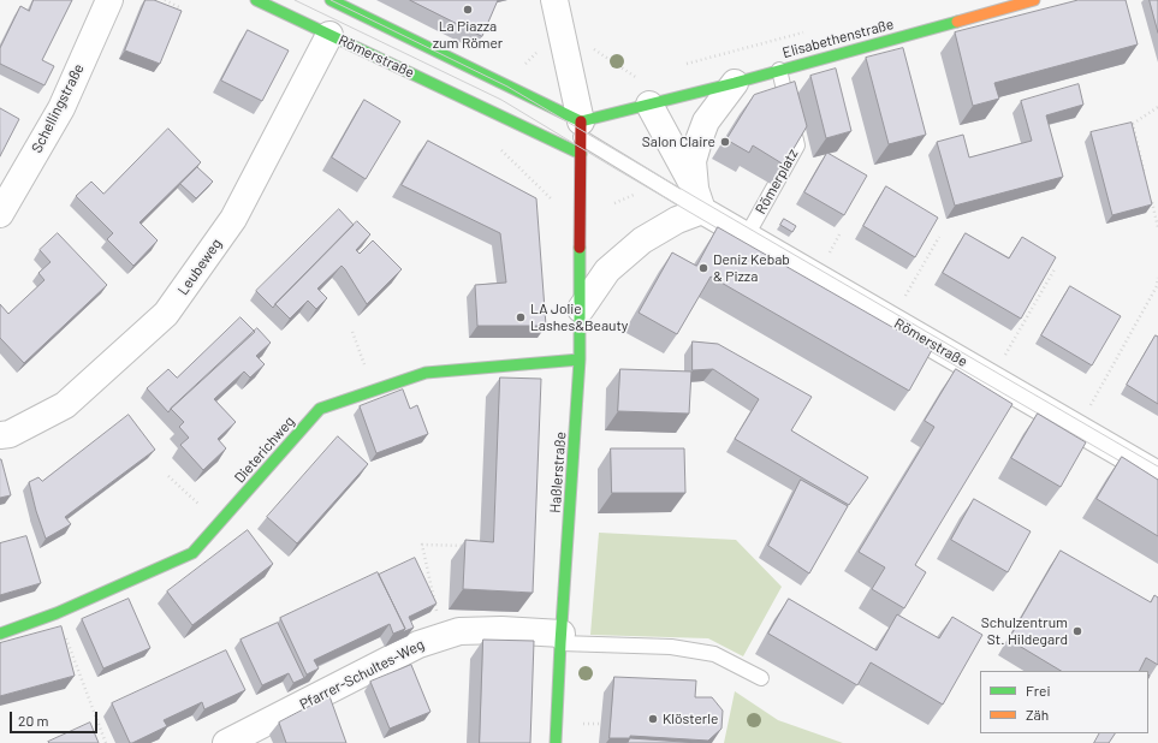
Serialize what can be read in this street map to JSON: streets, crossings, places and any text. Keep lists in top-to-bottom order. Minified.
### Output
{"streets":{"street":["Elisabethenstraße","Römerstraße","Schellingstraße","Leubeweg","Dieterichweg","Haßlerstraße","Pfarrer-Schultes-Weg"],"lane":["Römerplatz"]},"crossings":[["Elisabethenstraße","Römerplatz"],["Römerstraße","Römerplatz"],["Römerstraße","Leubeweg"],["Römerstraße","Haßlerstraße"],["Dieterichweg","Haßlerstraße"],["Haßlerstraße","Pfarrer-Schultes-Weg"]],"places":["La Piazza zum Römer","Salon Claire","Deniz Kebab & Pizza","LA Jolie Lashes&Beauty","Schulzentrum St. Hildegard","Klösterle"],"legend":["Frei","Zäh"],"scale_bar":"20 m"}
